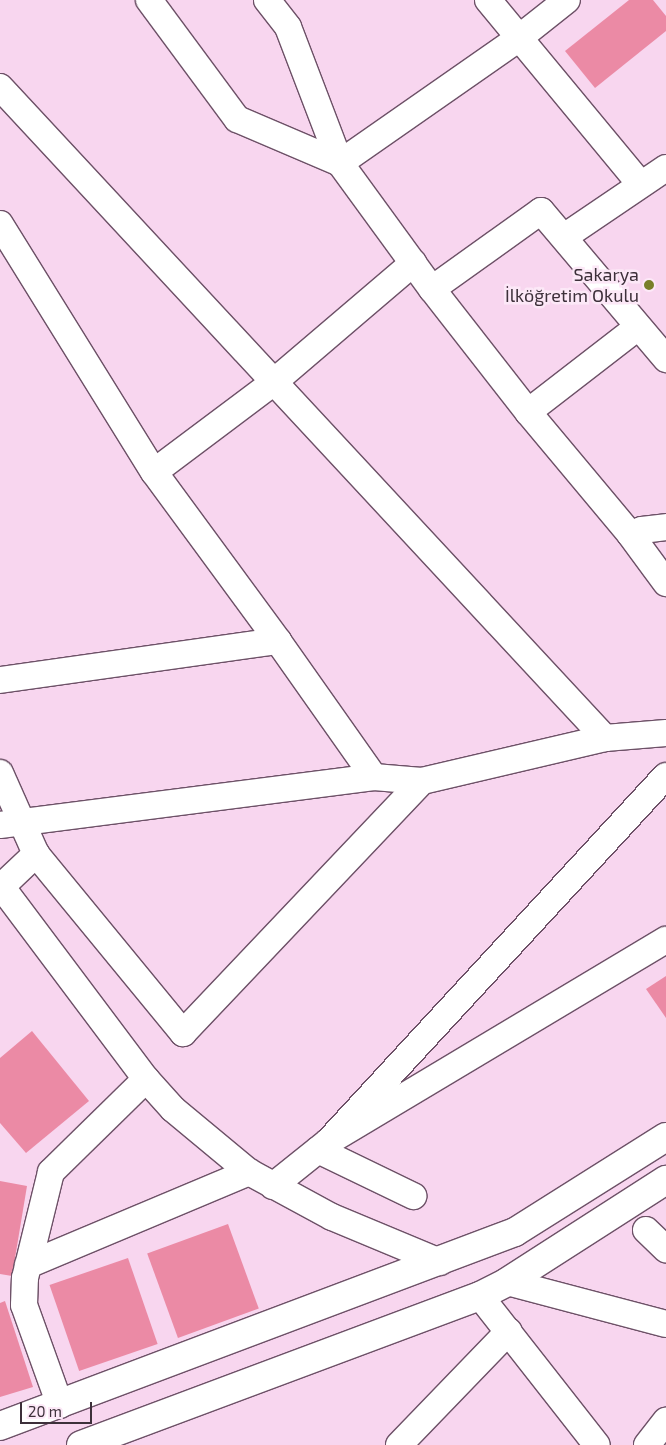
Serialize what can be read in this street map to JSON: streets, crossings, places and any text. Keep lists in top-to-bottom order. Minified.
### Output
{"places":["Sakarya İlköğretim Okulu"],"scale_bar":"20 m"}
